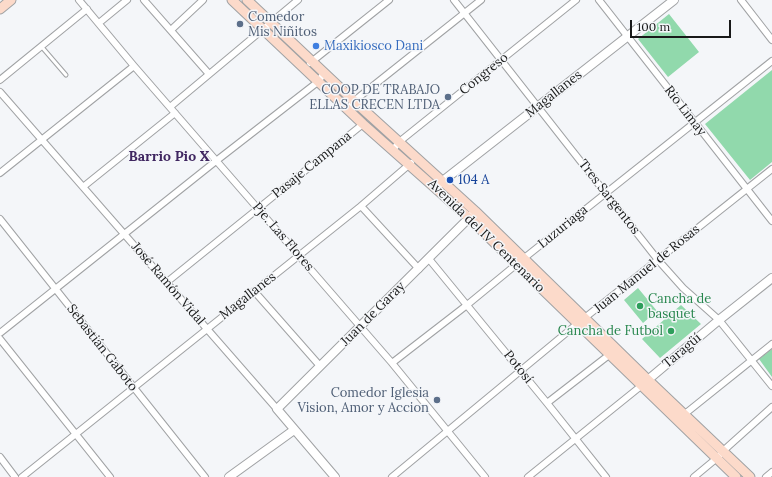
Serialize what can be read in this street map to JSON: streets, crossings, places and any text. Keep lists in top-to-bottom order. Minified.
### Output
{"streets":{"main road":["Avenida del IV Centenario"],"street":["Congreso","Magallanes","Rio Limay","Pasaje Campana","Tres Sargentos","Luzuriaga","Pje. Las Flores","Juan Manuel de Rosas","José Ramón Vidal","Juan de Garay","Sebastián Gaboto","Taragüí","Potosí"]},"crossings":[["Congreso","Tres Sargentos"],["Congreso","Avenida del IV Centenario"],["Magallanes","Rio Limay"],["Magallanes","Tres Sargentos"],["Magallanes","Avenida del IV Centenario"],["Magallanes","Pje. Las Flores"],["Magallanes","José Ramón Vidal"],["Magallanes","Sebastián Gaboto"],["Rio Limay","Luzuriaga"],["Rio Limay","Juan Manuel de Rosas"],["Pasaje Campana","Avenida del IV Centenario"],["Pasaje Campana","Pje. Las Flores"],["Pasaje Campana","José Ramón Vidal"],["Tres Sargentos","Luzuriaga"],["Tres Sargentos","Juan Manuel de Rosas"],["Tres Sargentos","Taragüí"],["Luzuriaga","Avenida del IV Centenario"],["Luzuriaga","Pje. Las Flores"],["Luzuriaga","Potosí"],["Avenida del IV Centenario","Juan Manuel de Rosas"],["Avenida del IV Centenario","Juan de Garay"],["Avenida del IV Centenario","Taragüí"],["Pje. Las Flores","Juan Manuel de Rosas"],["Pje. Las Flores","Juan de Garay"],["Juan Manuel de Rosas","Potosí"],["José Ramón Vidal","Juan de Garay"],["Juan de Garay","Potosí"],["Taragüí","Potosí"]],"districts":["Barrio Pio X"],"places":["Comedor Mis Niñitos","Maxikiosco Dani","COOP DE TRABAJO ELLAS CRECEN LTDA","104 A","Cancha de basquet","Cancha de Futbol","Comedor Iglesia Vision, Amor y Accion"],"scale_bar":"100 m"}
